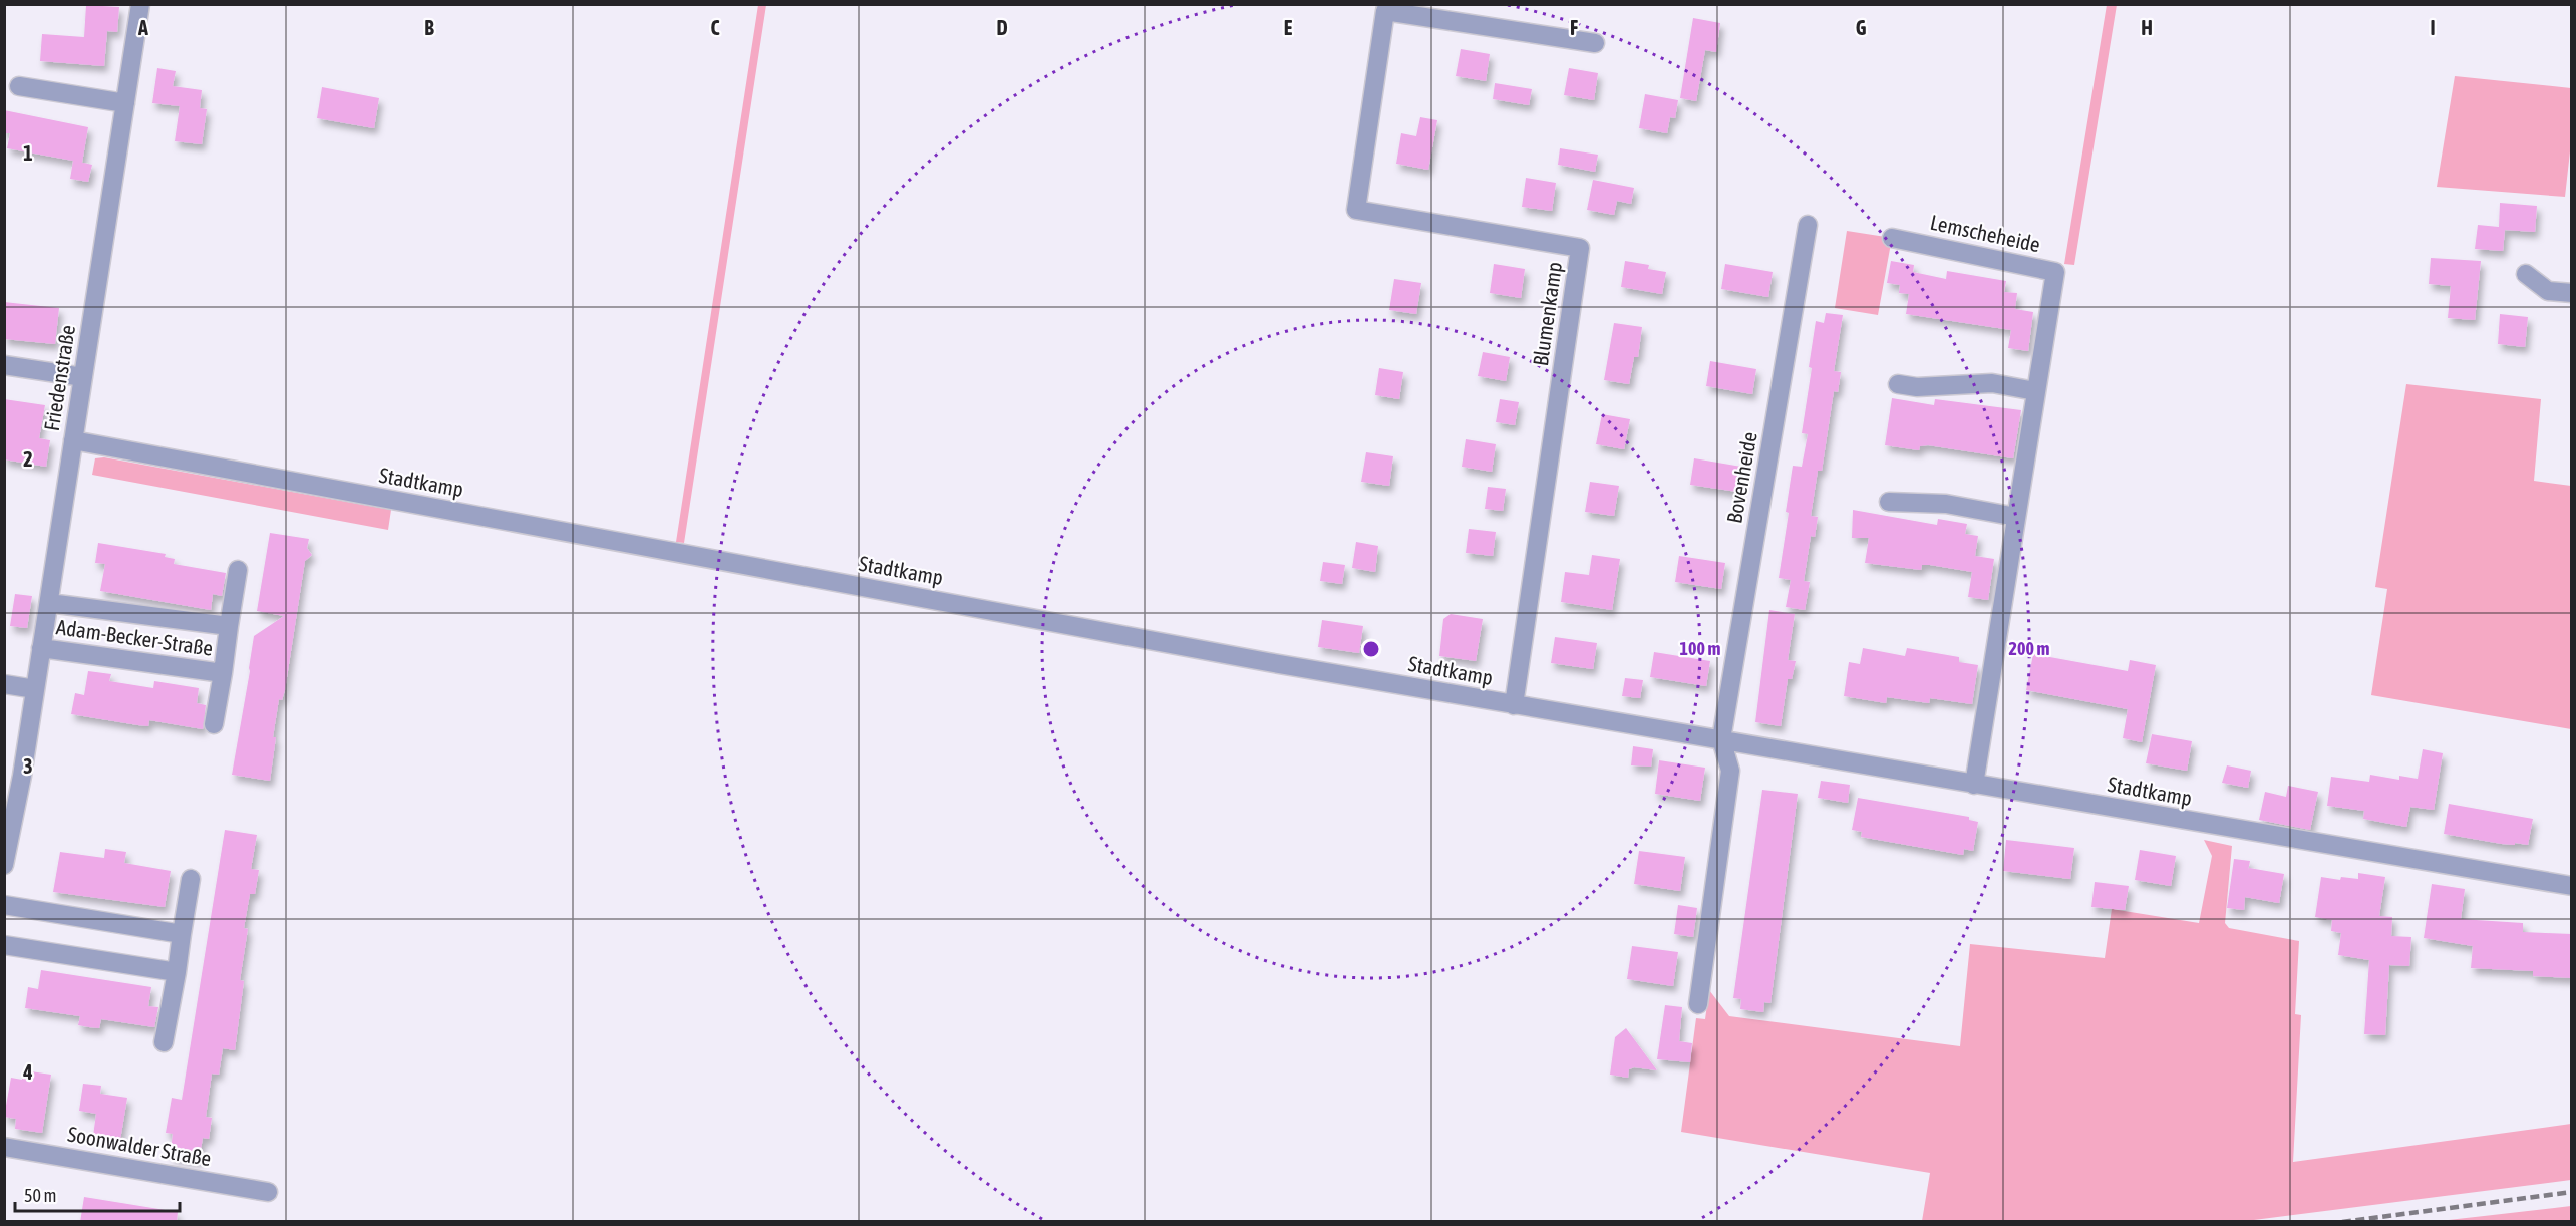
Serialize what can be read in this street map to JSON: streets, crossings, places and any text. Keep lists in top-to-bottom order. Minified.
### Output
{"streets":{"street":["Lemscheheide","Blumenkamp","Friedenstraße","Bovenheide","Stadtkamp","Adam-Becker-Straße","Soonwalder Straße"]},"crossings":[["Lemscheheide","Stadtkamp"],["Blumenkamp","Stadtkamp"],["Friedenstraße","Stadtkamp"],["Friedenstraße","Adam-Becker-Straße"],["Bovenheide","Stadtkamp"]],"scale_bar":"50 m","grid":{"columns":["A","B","C","D","E","F","G","H","I"],"rows":["1","2","3","4"]},"rings":["100 m","200 m"]}
